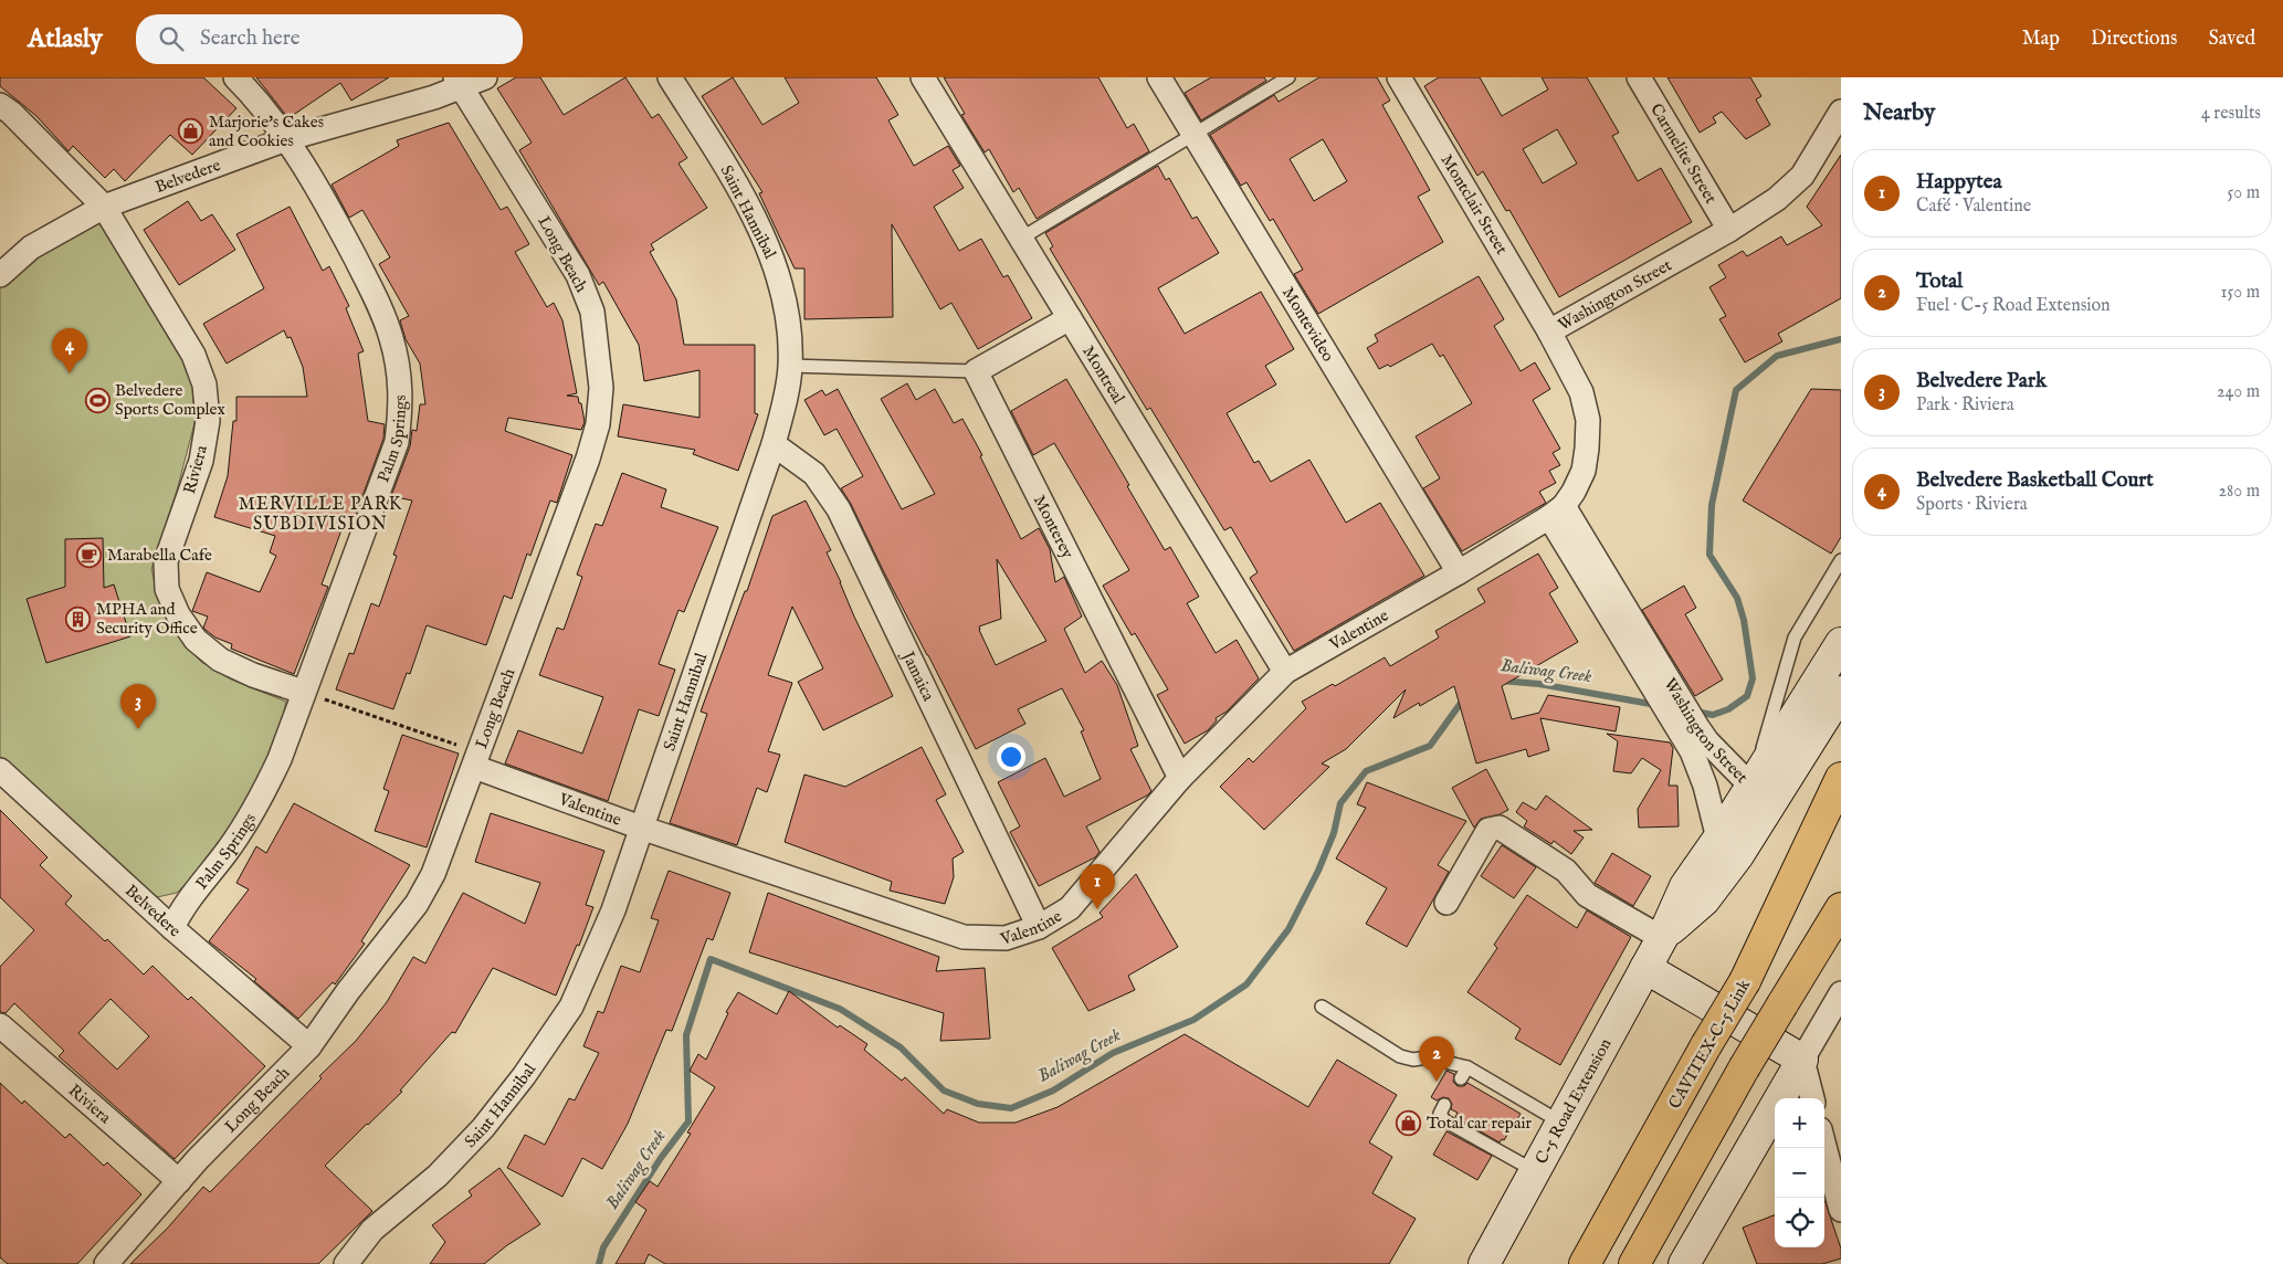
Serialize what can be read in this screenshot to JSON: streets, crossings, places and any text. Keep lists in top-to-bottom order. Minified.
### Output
{"streets":{"highway":["CAVITEX–C-5 Link"],"main road":["C-5 Road Extension"],"street":["Carmelite Street","Belvedere","Montclair Street","Saint Hannibal","Long Beach","Washington Street","Montevideo","Montreal","Palm Springs","Riviera","Monterey","Valentine","Jamaica"]},"crossings":[["Carmelite Street","Washington Street"],["Belvedere","Long Beach"],["Belvedere","Palm Springs"],["Belvedere","Riviera"],["Montclair Street","Washington Street"],["Saint Hannibal","Valentine"],["Saint Hannibal","Jamaica"],["Long Beach","Riviera"],["Long Beach","Valentine"],["Washington Street","Valentine"],["Washington Street","C-5 Road Extension"],["Montevideo","Valentine"],["Montreal","Valentine"],["Palm Springs","Riviera"],["Monterey","Valentine"],["Valentine","Jamaica"]],"districts":["MERVILLE PARK SUBDIVISION"],"water":["Baliwag Creek"],"places":{"shop":["Marjorie's Cakes and Cookies","Total car repair"],"sports":["Belvedere Sports Complex"],"cafe":["Marabella Cafe"],"building":["MPHA and Security Office"]},"page":{"header":"Atlasly","search":"Search here","nav":["Map","Directions","Saved"],"heading":["Nearby","4 results"],"list":[{"mark":"1","name":"Happytea","note":"Café · Valentine","value":"50 m"},{"mark":"2","name":"Total","note":"Fuel · C-5 Road Extension","value":"150 m"},{"mark":"3","name":"Belvedere Park","note":"Park · Riviera","value":"240 m"},{"mark":"4","name":"Belvedere Basketball Court","note":"Sports · Riviera","value":"280 m"}],"pins":["4","3","1","2"],"map_buttons":["+","−"]}}
